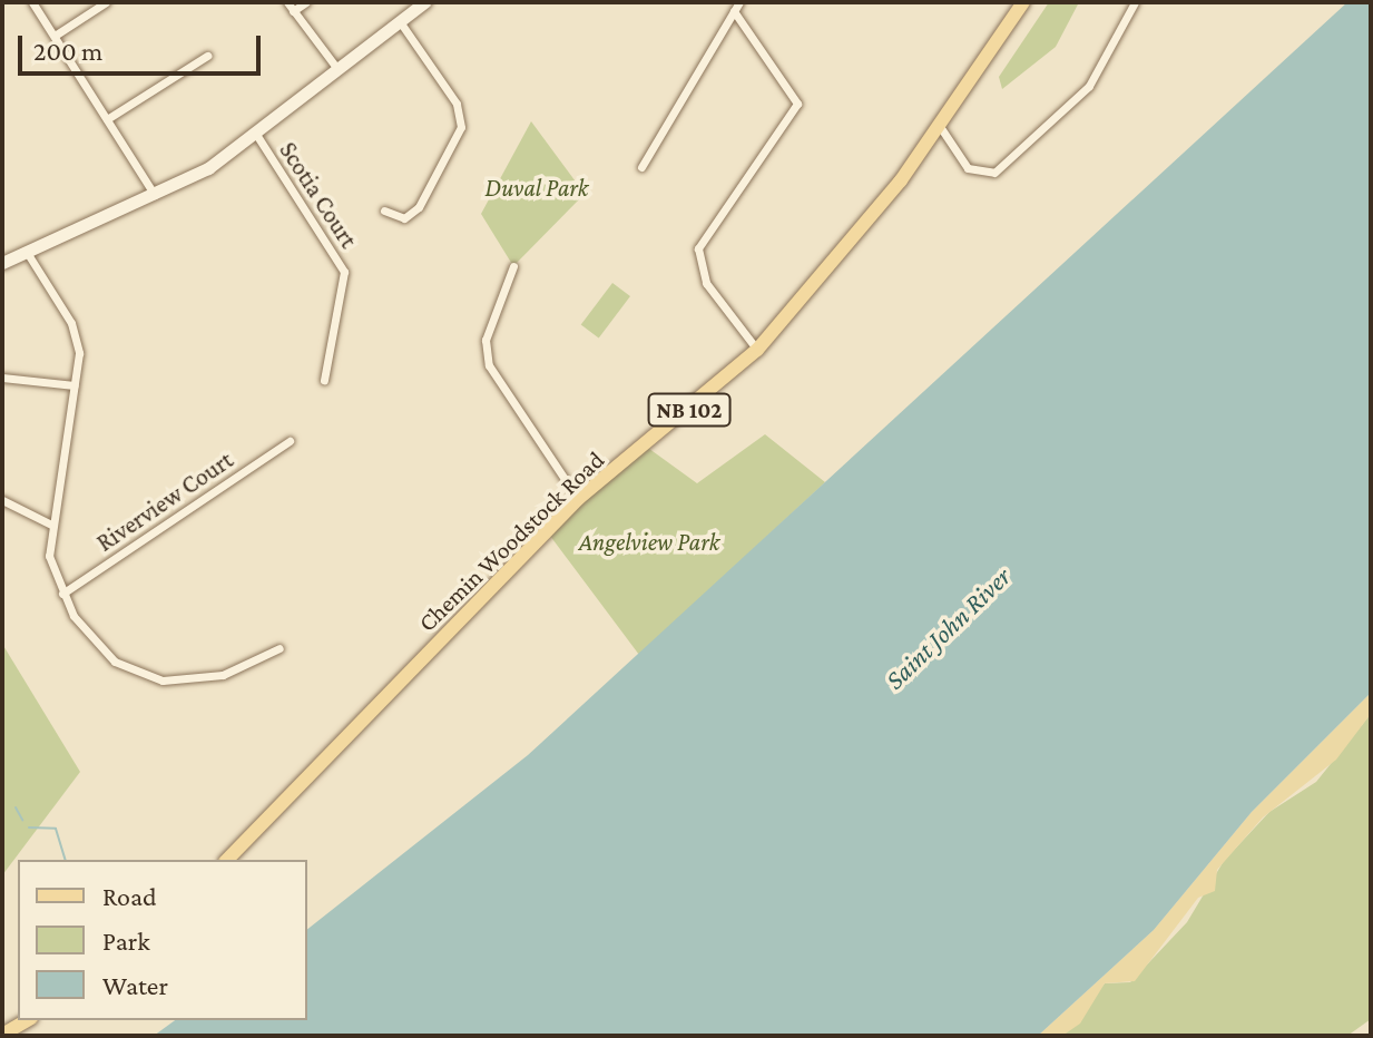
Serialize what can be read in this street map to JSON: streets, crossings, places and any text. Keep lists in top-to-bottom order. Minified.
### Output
{"streets":{"main road":["NB 102","Chemin Woodstock Road"],"street":["Scotia Court","Riverview Court"]},"water":["Saint John River"],"parks":["Duval Park","Angelview Park"],"legend":["Road","Park","Water"],"scale_bar":"200 m"}
